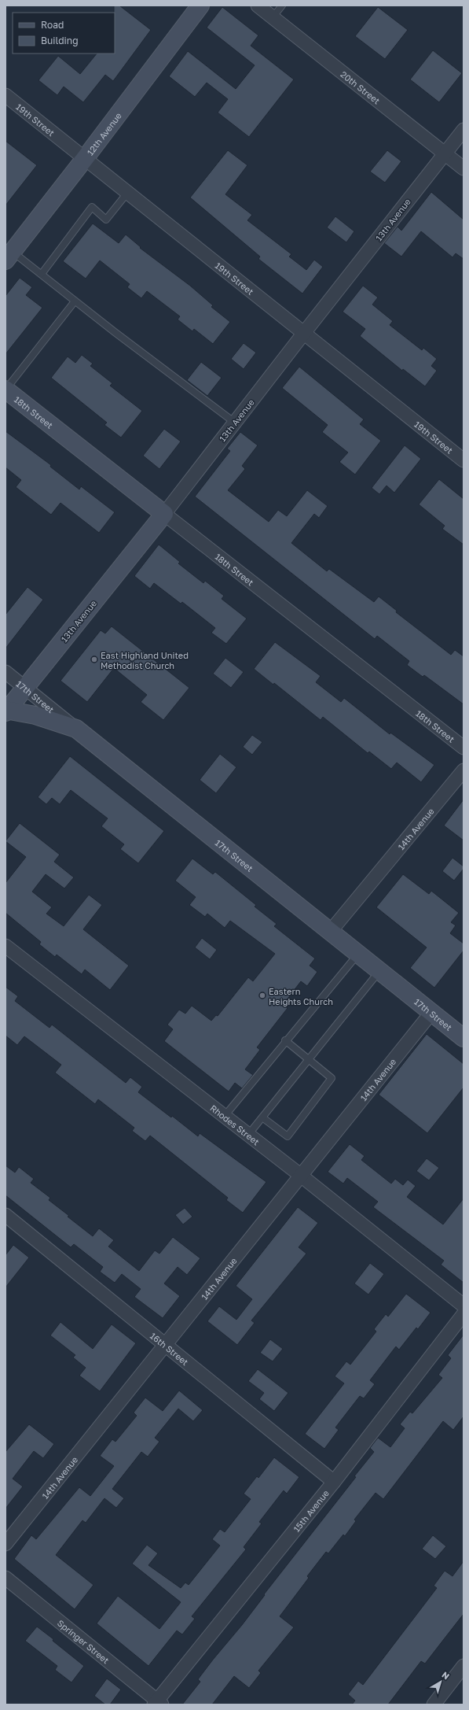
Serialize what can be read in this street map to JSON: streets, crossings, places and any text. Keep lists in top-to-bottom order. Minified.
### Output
{"streets":{"street":["20th Street","19th Street","12th Avenue","13th Avenue","18th Street","17th Street","14th Avenue","Rhodes Street","16th Street","15th Avenue","Springer Street"]},"crossings":[["20th Street","13th Avenue"],["19th Street","12th Avenue"],["19th Street","13th Avenue"],["13th Avenue","18th Street"],["13th Avenue","17th Street"],["17th Street","14th Avenue"],["14th Avenue","Rhodes Street"],["14th Avenue","16th Street"],["16th Street","15th Avenue"],["15th Avenue","Springer Street"]],"places":["East Highland United Methodist Church","Eastern Heights Church"],"legend":["Road","Building"],"north":"top right"}
